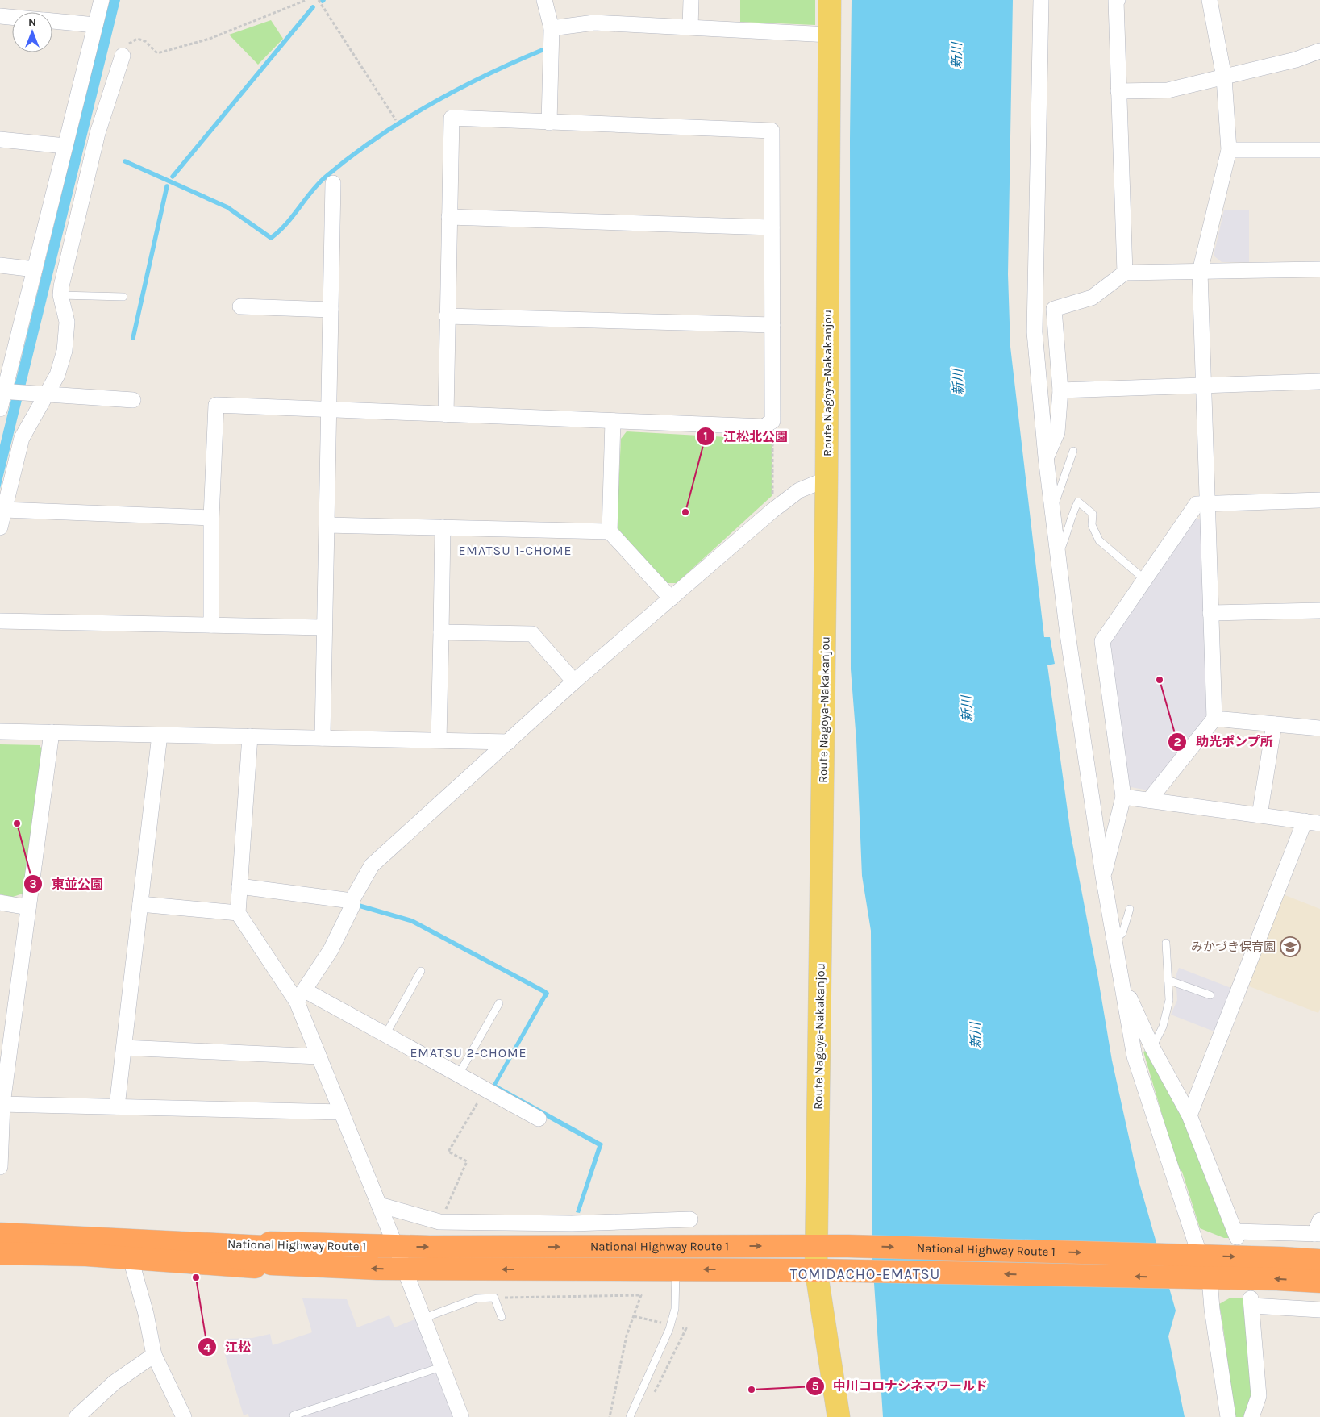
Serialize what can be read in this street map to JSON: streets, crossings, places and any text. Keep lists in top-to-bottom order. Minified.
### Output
{"streets":{"highway":["National Highway Route 1"],"main road":["Route Nagoya-Nakakanjou"]},"crossings":[["Route Nagoya-Nakakanjou","National Highway Route 1"]],"districts":["EMATSU 1-CHOME","EMATSU 2-CHOME","TOMIDACHO-EMATSU"],"water":["新川"],"places":{"other":["江松北公園","助光ポンプ所","東並公園","江松","中川コロナシネマワールド"],"school or university":["みかづき保育園"]},"north":"top"}
